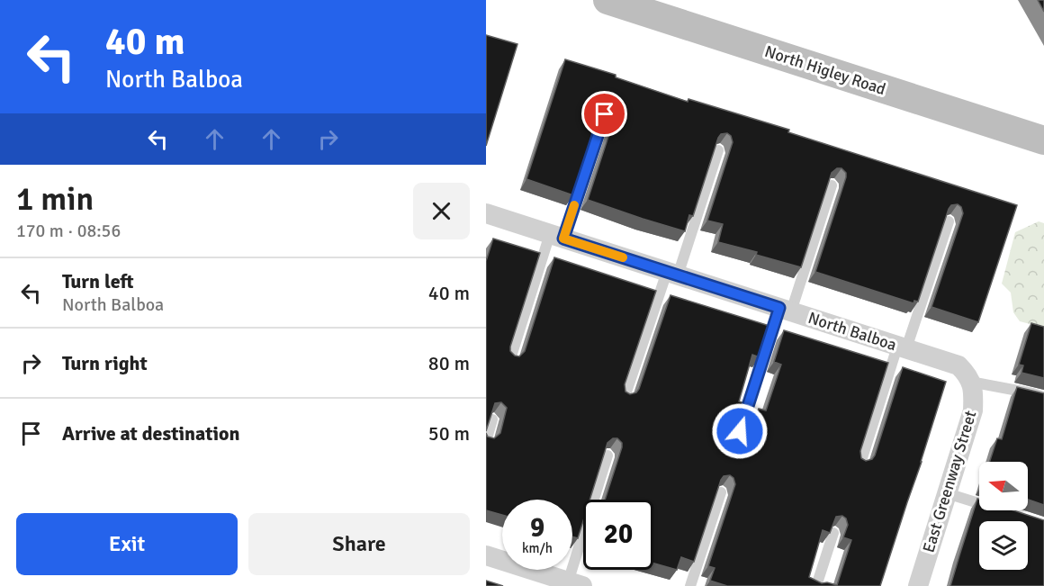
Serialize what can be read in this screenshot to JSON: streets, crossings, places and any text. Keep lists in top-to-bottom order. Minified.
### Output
{"streets":{"main road":["North Higley Road"],"street":["North Balboa","East Greenway Street"]},"crossings":[["North Balboa","East Greenway Street"]],"north":"left","page":{"turn":["40 m","North Balboa"],"heading":["1 min","170 m · 08:56"],"list":[{"name":"Turn left","note":"North Balboa","value":"40 m"},{"name":"Turn right","value":"80 m"},{"name":"Arrive at destination","value":"50 m"}],"speed":"9 km/h","limit":"20","buttons":["Exit","Share"]}}
